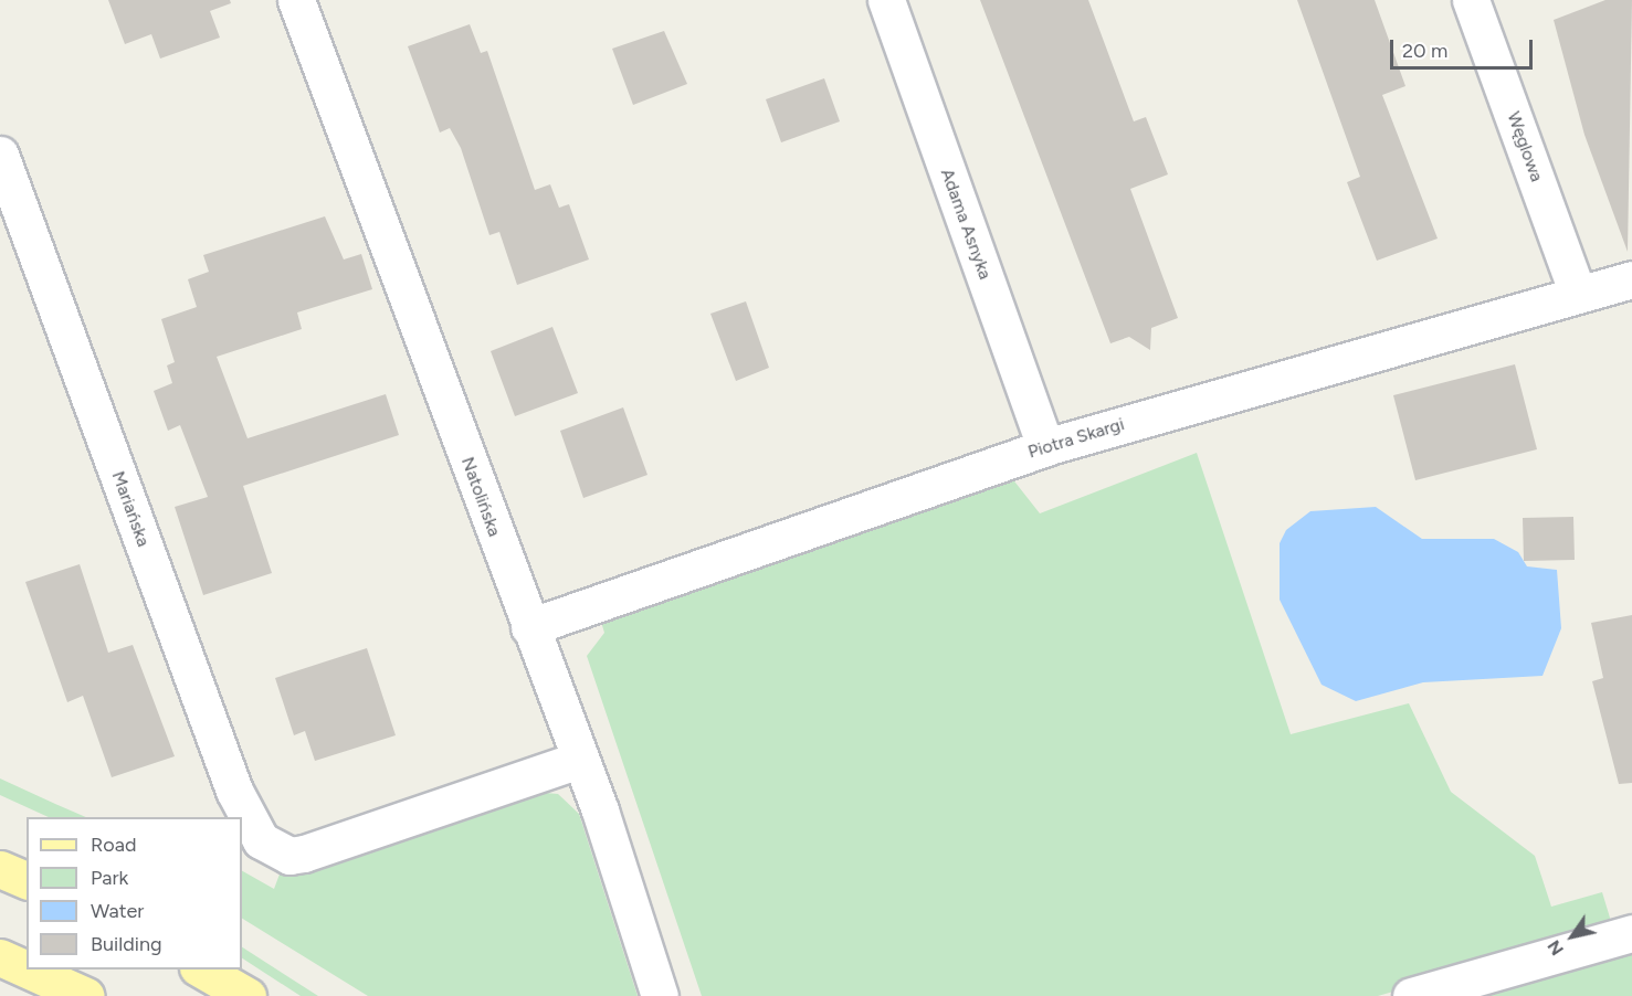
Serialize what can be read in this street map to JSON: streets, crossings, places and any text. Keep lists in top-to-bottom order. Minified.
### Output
{"streets":{"street":["Węglowa","Adama Asnyka","Piotra Skargi","Natolińska","Mariańska"]},"crossings":[["Węglowa","Piotra Skargi"],["Adama Asnyka","Piotra Skargi"],["Piotra Skargi","Natolińska"],["Natolińska","Mariańska"]],"legend":["Road","Park","Water","Building"],"scale_bar":"20 m","north":"bottom left"}
